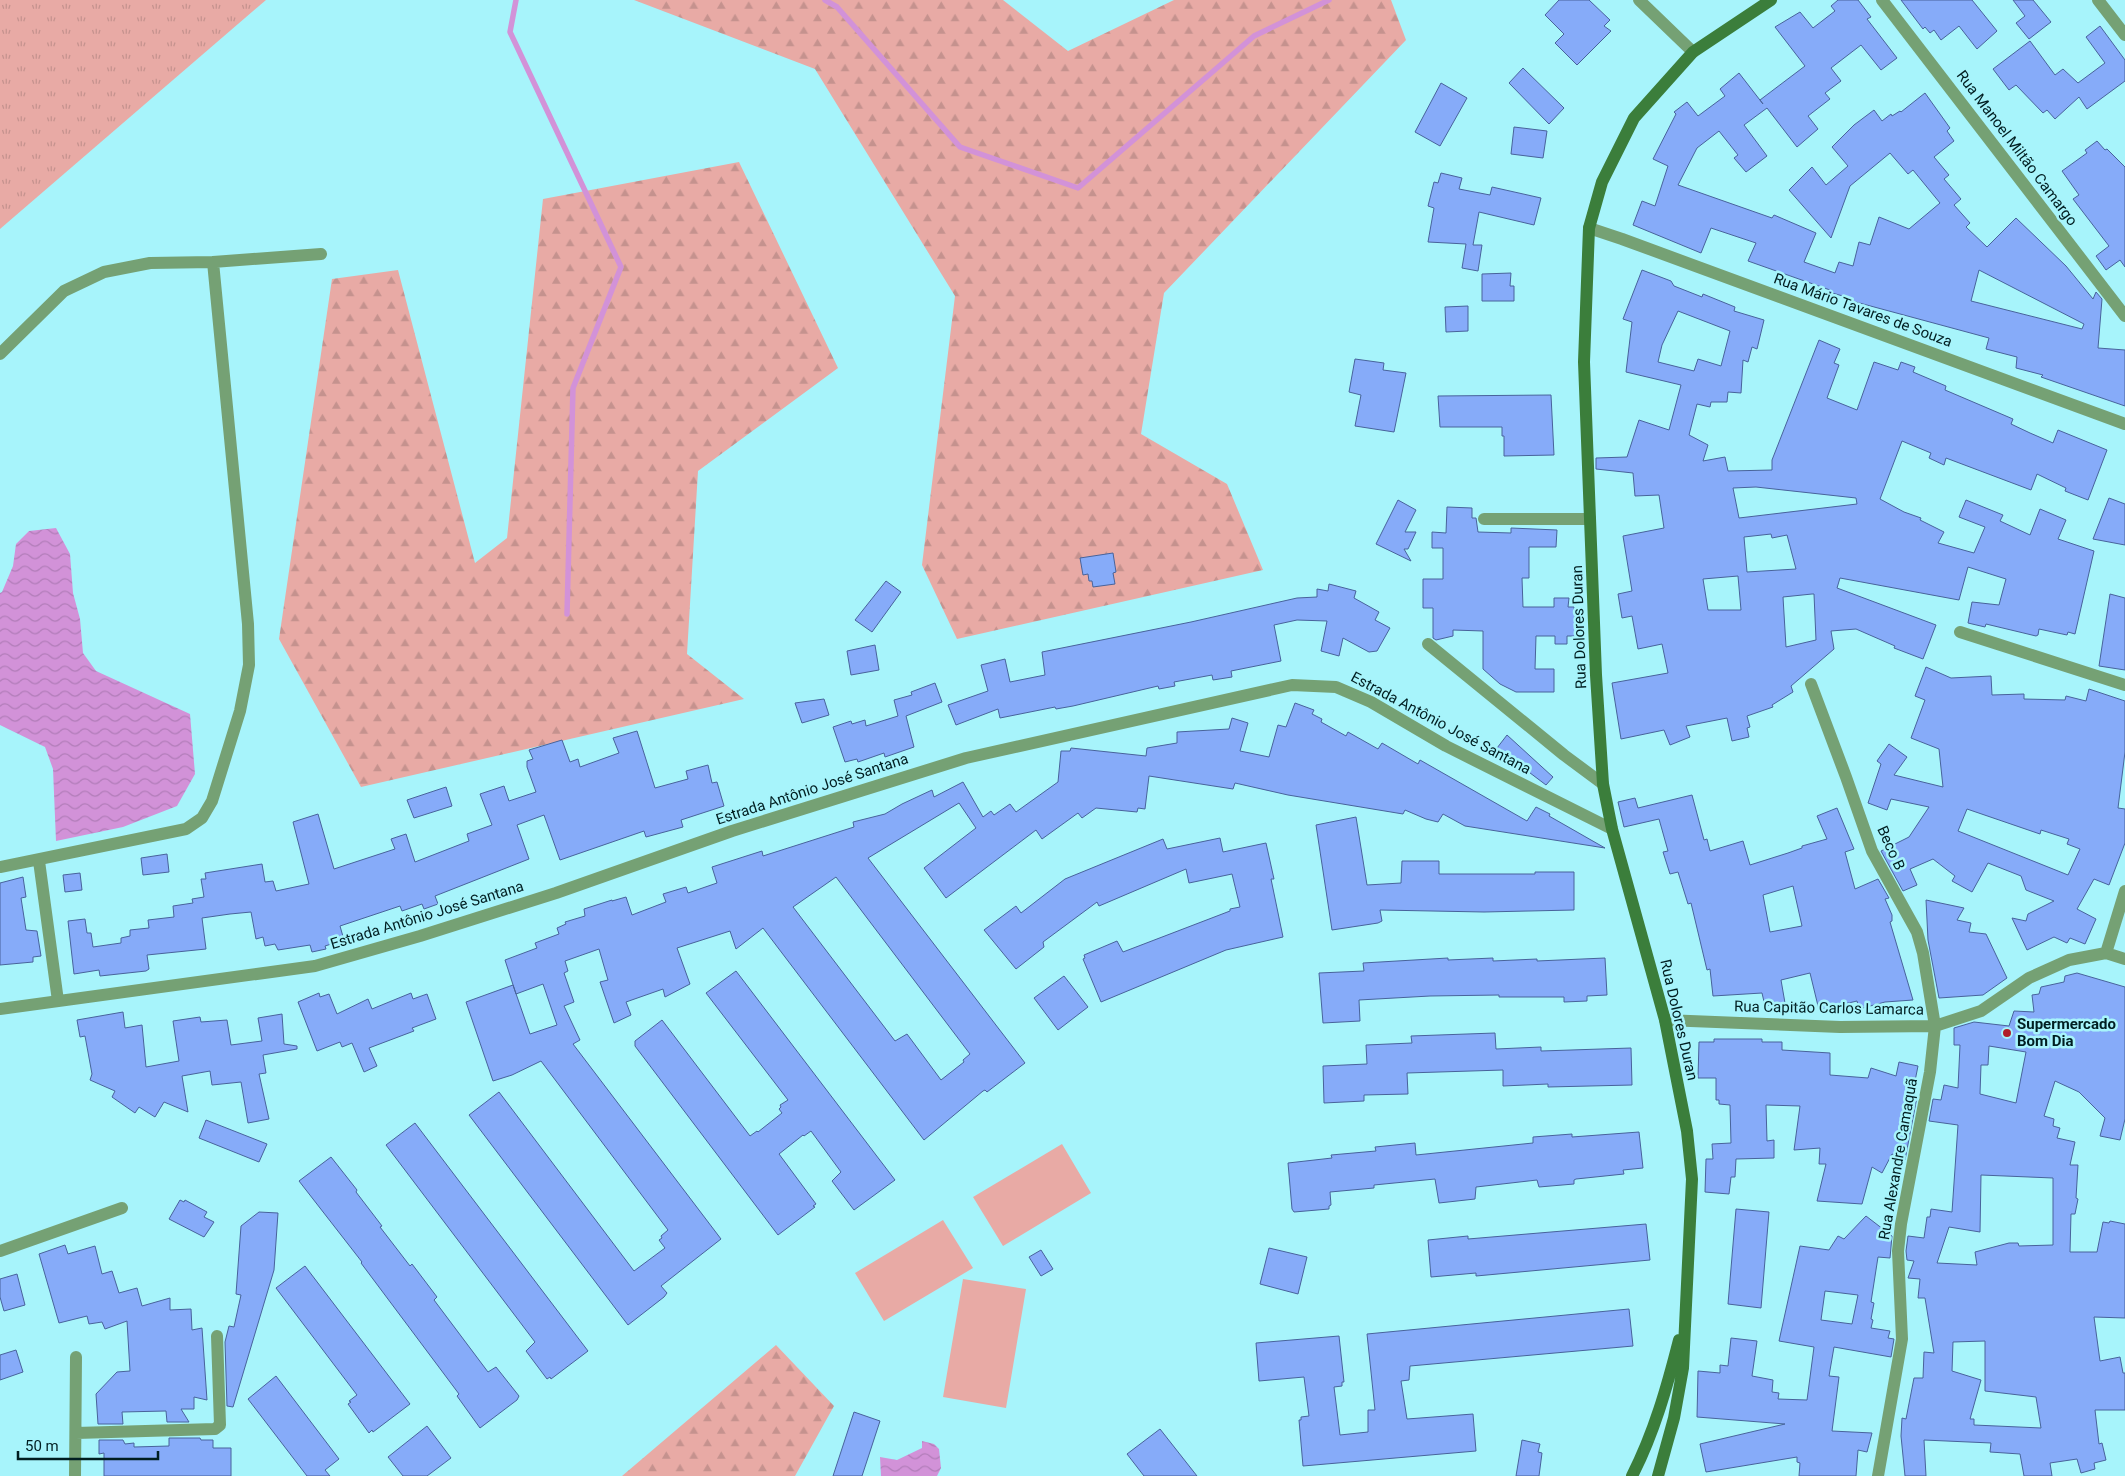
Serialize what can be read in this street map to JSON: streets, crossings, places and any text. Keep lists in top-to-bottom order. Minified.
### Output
{"streets":{"street":["Rua Manoel Miltão Camargo","Rua Mário Tavares de Souza","Rua Dolores Duran","Estrada Antônio José Santana","Beco B","Rua Capitão Carlos Lamarca","Rua Alexandre Camaquã"]},"crossings":[["Rua Mário Tavares de Souza","Rua Dolores Duran"],["Rua Dolores Duran","Estrada Antônio José Santana"],["Rua Dolores Duran","Rua Capitão Carlos Lamarca"],["Beco B","Rua Capitão Carlos Lamarca"],["Beco B","Rua Alexandre Camaquã"],["Rua Capitão Carlos Lamarca","Rua Alexandre Camaquã"]],"places":["Supermercado Bom Dia"],"scale_bar":"50 m"}
